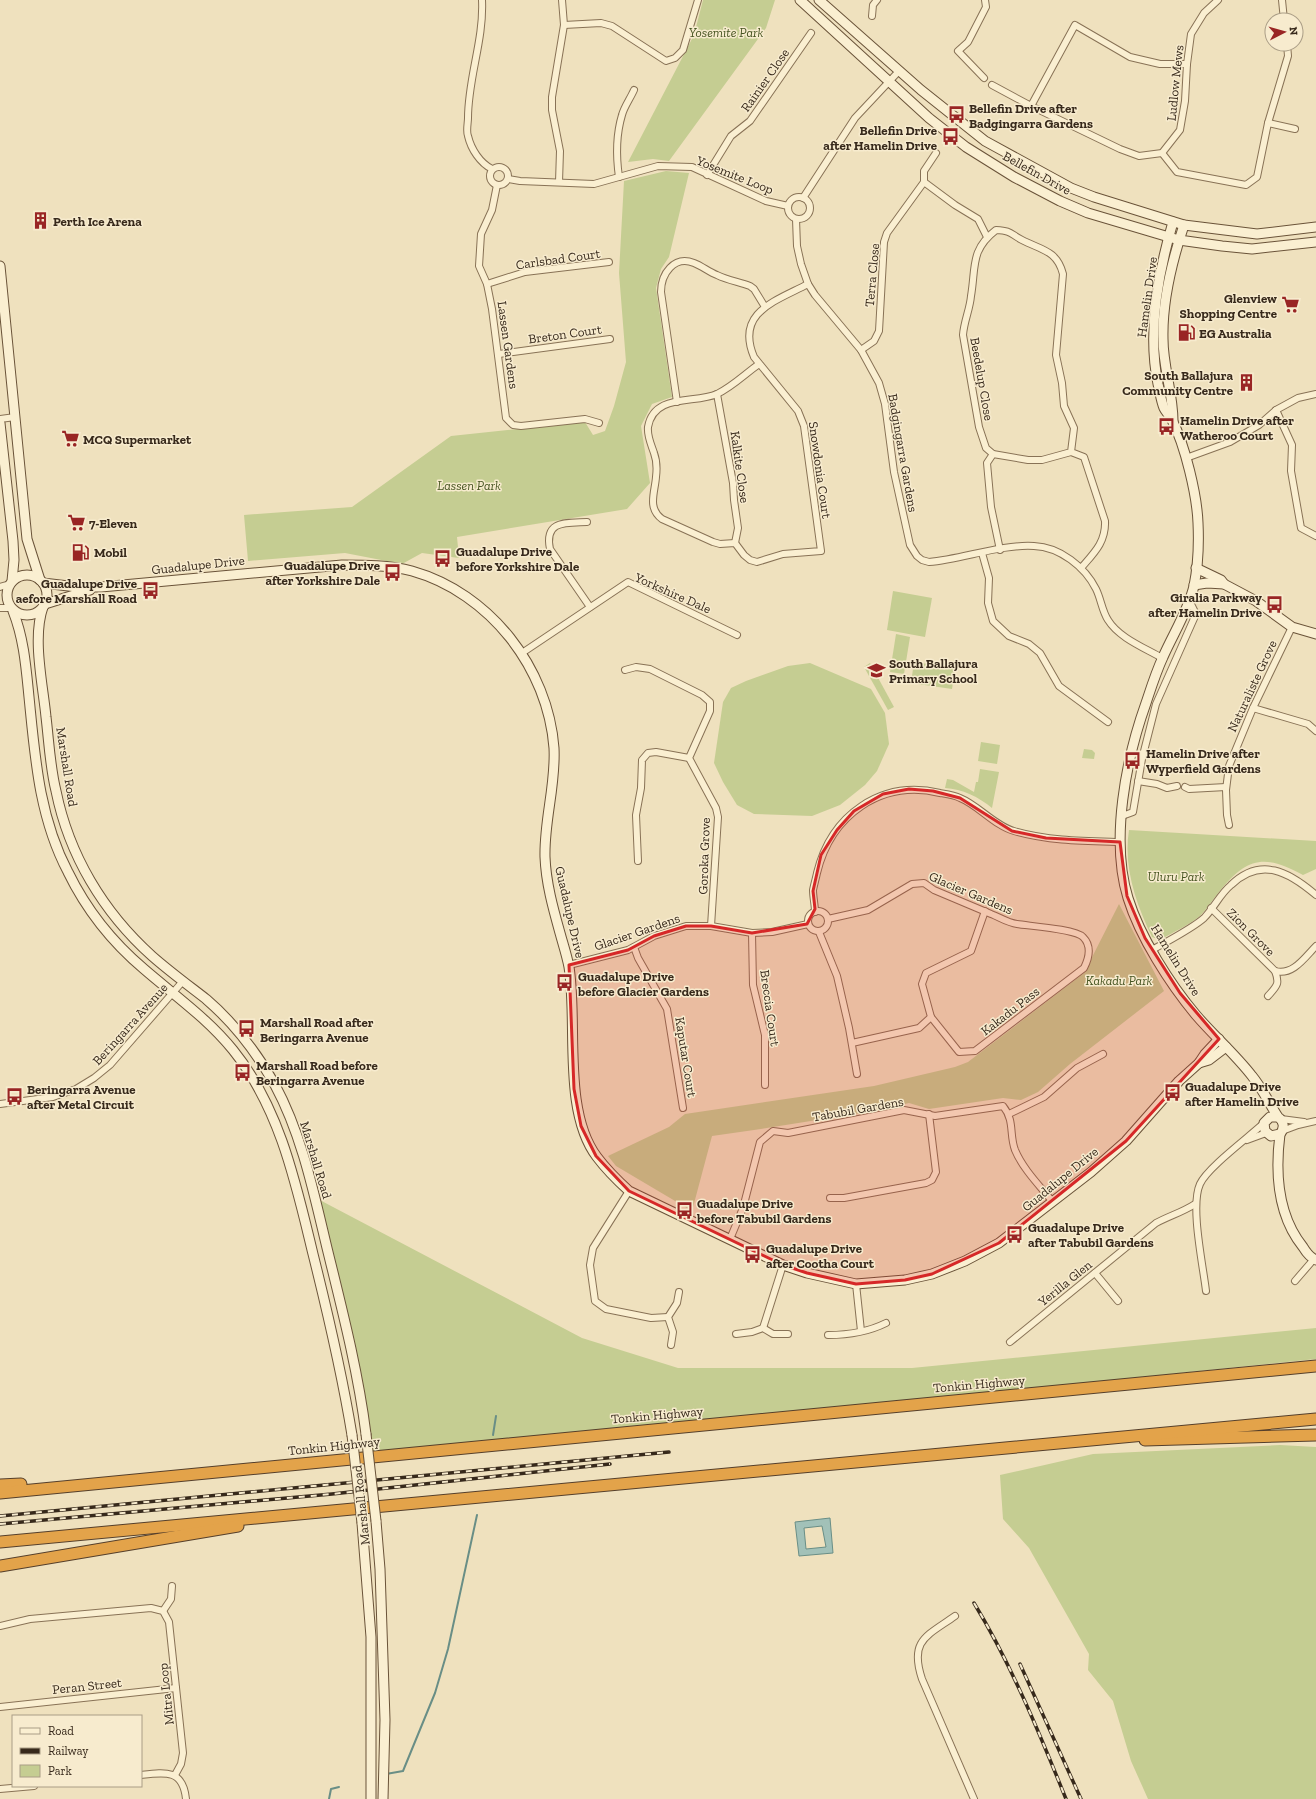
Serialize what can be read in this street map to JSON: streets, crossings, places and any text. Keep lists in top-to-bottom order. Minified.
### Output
{"streets":{"highway":["Tonkin Highway"],"main road":["Bellefin Drive","Hamelin Drive","Guadalupe Drive","Marshall Road"],"street":["Rainier Close","Ludlow Mews","Yosemite Loop","Carlsbad Court","Terra Close","Breton Court","Lassen Gardens","Beedelup Close","Badgingarra Gardens","Kalkite Close","Snowdonia Court","Yorkshire Dale","Naturaliste Grove","Goroka Grove","Glacier Gardens","Zion Grove","Breccia Court","Kakadu Pass","Beringarra Avenue","Kaputar Court","Tabubil Gardens","Yerilla Glen","Peran Street","Mitra Loop"]},"crossings":[["Rainier Close","Yosemite Loop"],["Bellefin Drive","Hamelin Drive"],["Yosemite Loop","Lassen Gardens"],["Yosemite Loop","Badgingarra Gardens"],["Carlsbad Court","Lassen Gardens"],["Terra Close","Badgingarra Gardens"],["Hamelin Drive","Badgingarra Gardens"],["Hamelin Drive","Guadalupe Drive"],["Breton Court","Lassen Gardens"],["Badgingarra Gardens","Snowdonia Court"],["Kalkite Close","Snowdonia Court"],["Guadalupe Drive","Yorkshire Dale"],["Guadalupe Drive","Marshall Road"],["Guadalupe Drive","Glacier Gardens"],["Guadalupe Drive","Tabubil Gardens"],["Marshall Road","Beringarra Avenue"],["Goroka Grove","Glacier Gardens"],["Glacier Gardens","Breccia Court"],["Glacier Gardens","Kakadu Pass"],["Glacier Gardens","Kaputar Court"],["Peran Street","Mitra Loop"]],"parks":["Yosemite Park","Lassen Park","Uluru Park","Kakadu Park"],"places":{"bus stop":["Bellefin Drive after Badgingarra Gardens","Bellefin Drive after Hamelin Drive","Hamelin Drive after Watheroo Court","Guadalupe Drive before Yorkshire Dale","Guadalupe Drive after Yorkshire Dale","Guadalupe Drive aefore Marshall Road","Giralia Parkway after Hamelin Drive","Hamelin Drive after Wyperfield Gardens","Guadalupe Drive before Glacier Gardens","Marshall Road after Beringarra Avenue","Marshall Road before Beringarra Avenue","Guadalupe Drive after Hamelin Drive","Beringarra Avenue after Metal Circuit","Guadalupe Drive before Tabubil Gardens","Guadalupe Drive after Tabubil Gardens","Guadalupe Drive after Cootha Court"],"building":["Perth Ice Arena","South Ballajura Community Centre"],"supermarket":["Glenview Shopping Centre","MCQ Supermarket","7-Eleven"],"fuel station":["EG Australia","Mobil"],"school or university":["South Ballajura Primary School"]},"legend":["Road","Railway","Park"],"north":"right"}
